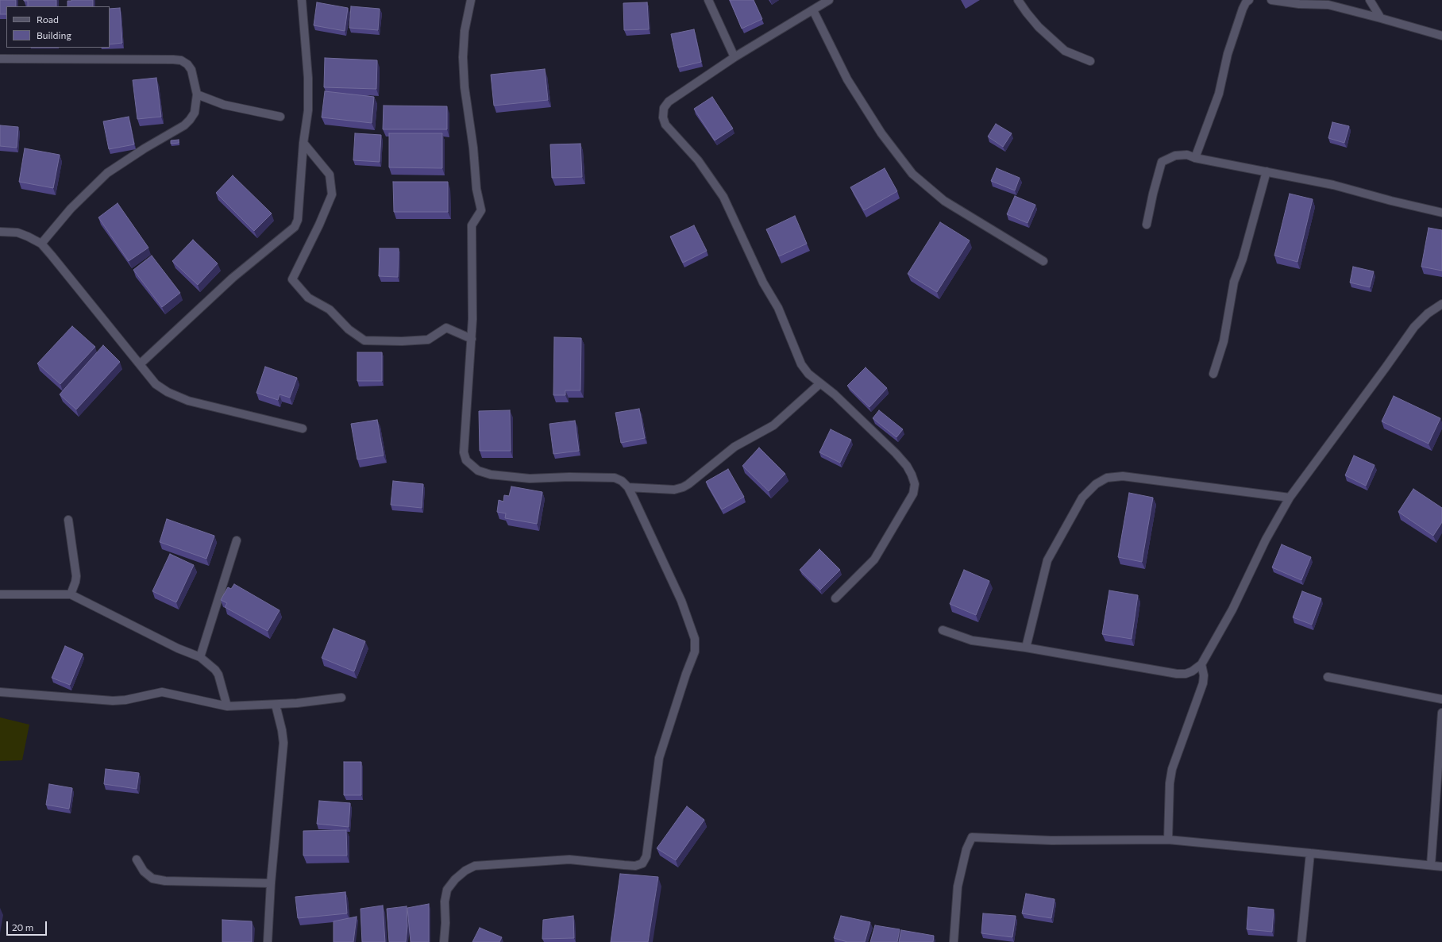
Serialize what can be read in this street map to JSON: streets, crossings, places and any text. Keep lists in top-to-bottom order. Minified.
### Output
{"legend":["Road","Building"],"scale_bar":"20 m"}
